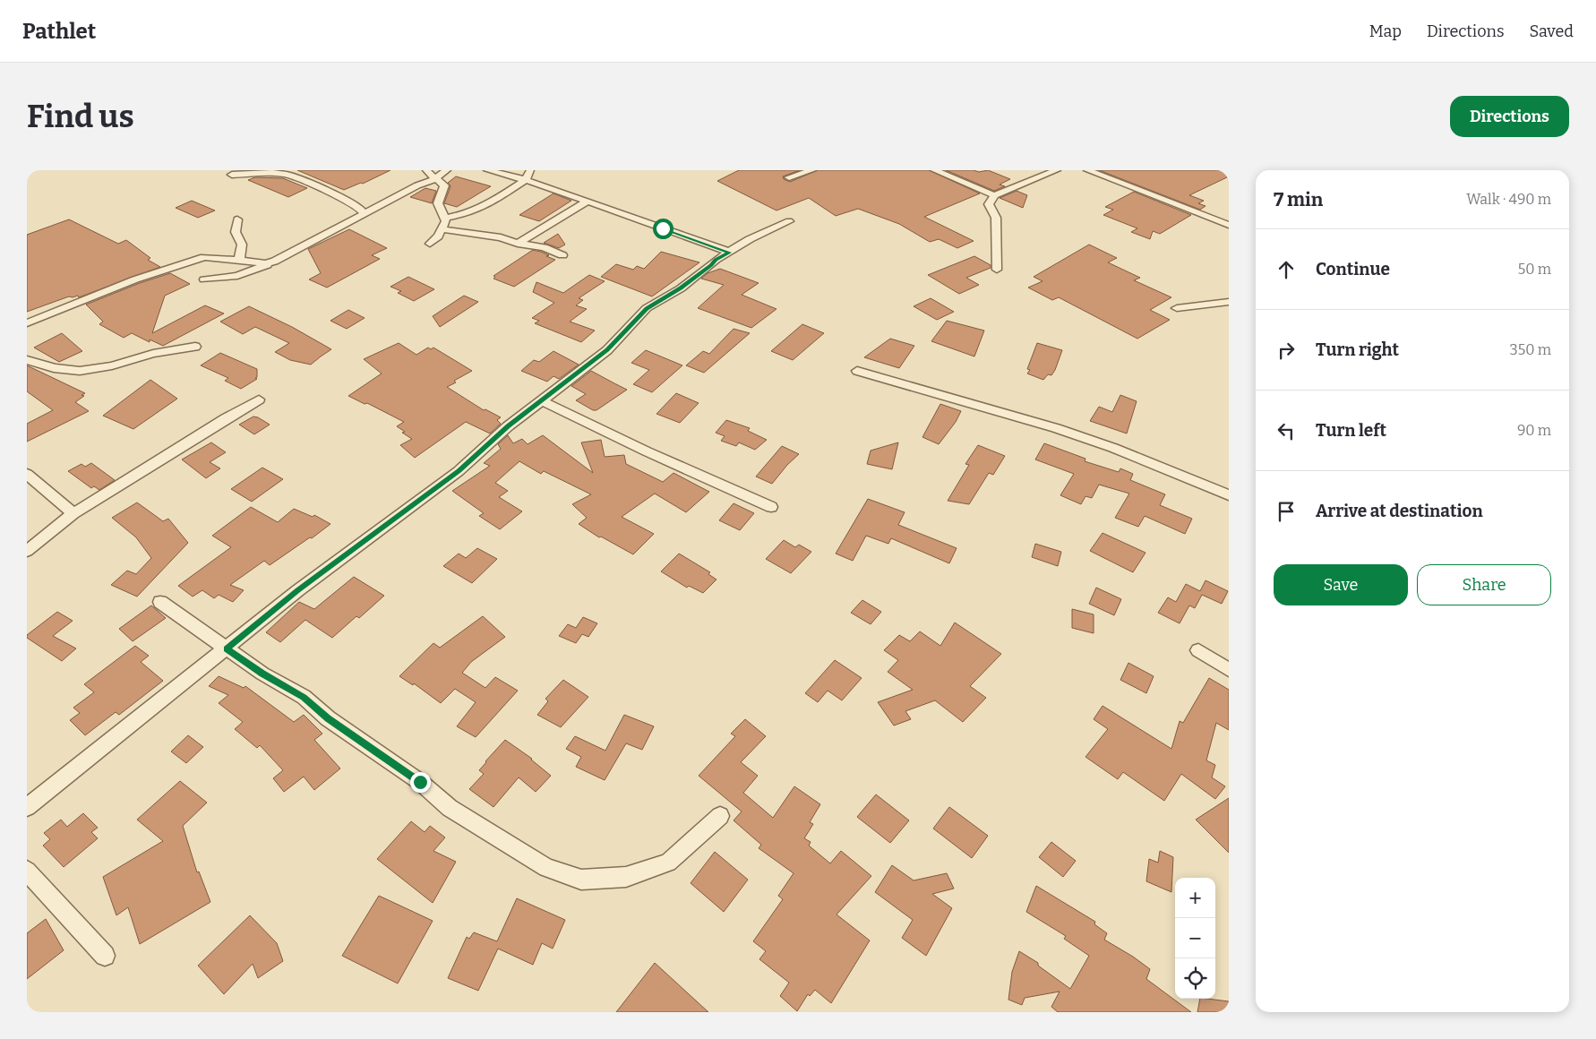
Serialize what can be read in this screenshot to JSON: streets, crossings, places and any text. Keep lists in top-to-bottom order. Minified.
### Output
{"page":{"header":"Pathlet","nav":["Map","Directions","Saved"],"buttons":["Directions",["Save","Share"]],"title":"Find us","heading":["7 min","Walk · 490 m"],"list":[["Continue","50 m"],["Turn right","350 m"],["Turn left","90 m"],"Arrive at destination"],"map_buttons":["+","−"]}}
